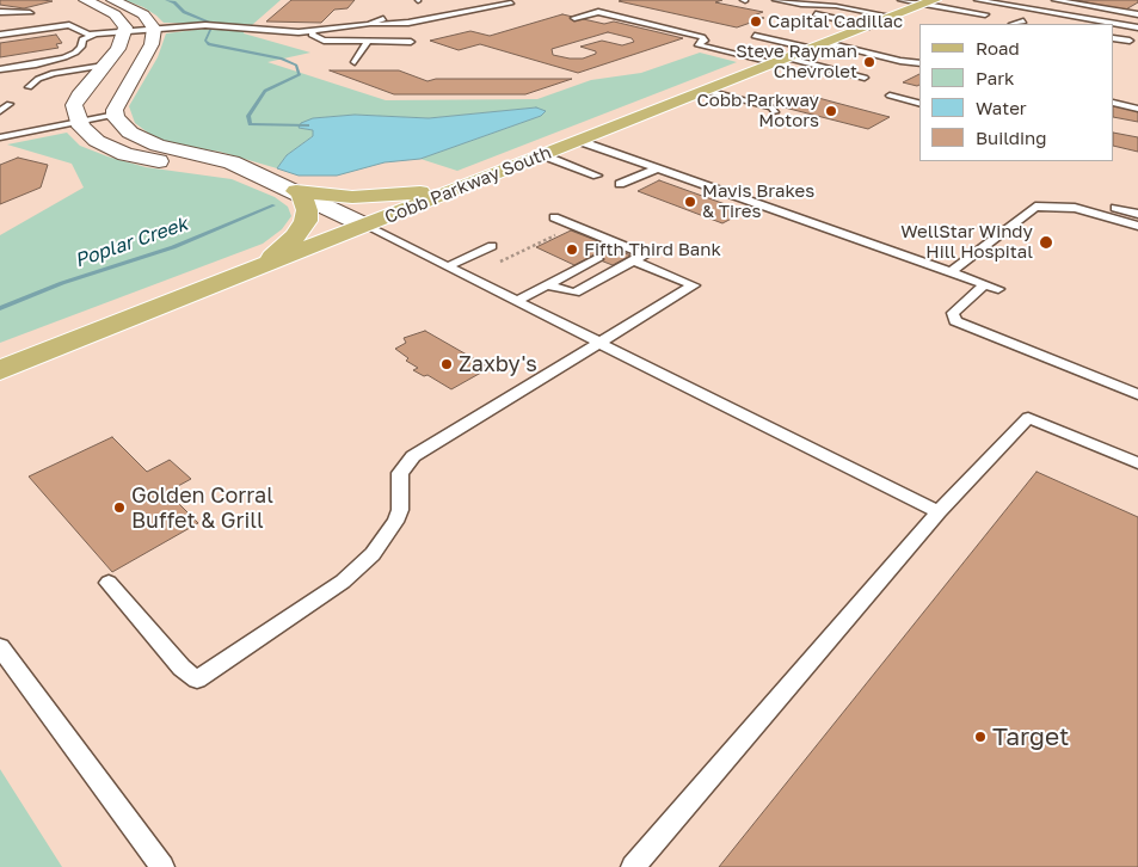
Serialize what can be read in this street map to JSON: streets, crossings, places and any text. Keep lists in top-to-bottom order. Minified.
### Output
{"streets":{"main road":["Cobb Parkway South"]},"water":["Poplar Creek"],"places":["Capital Cadillac","Steve Rayman Chevrolet","Cobb Parkway Motors","Mavis Brakes & Tires","WellStar Windy Hill Hospital","Fifth Third Bank","Zaxby's","Golden Corral Buffet & Grill","Target"],"legend":["Road","Park","Water","Building"]}
